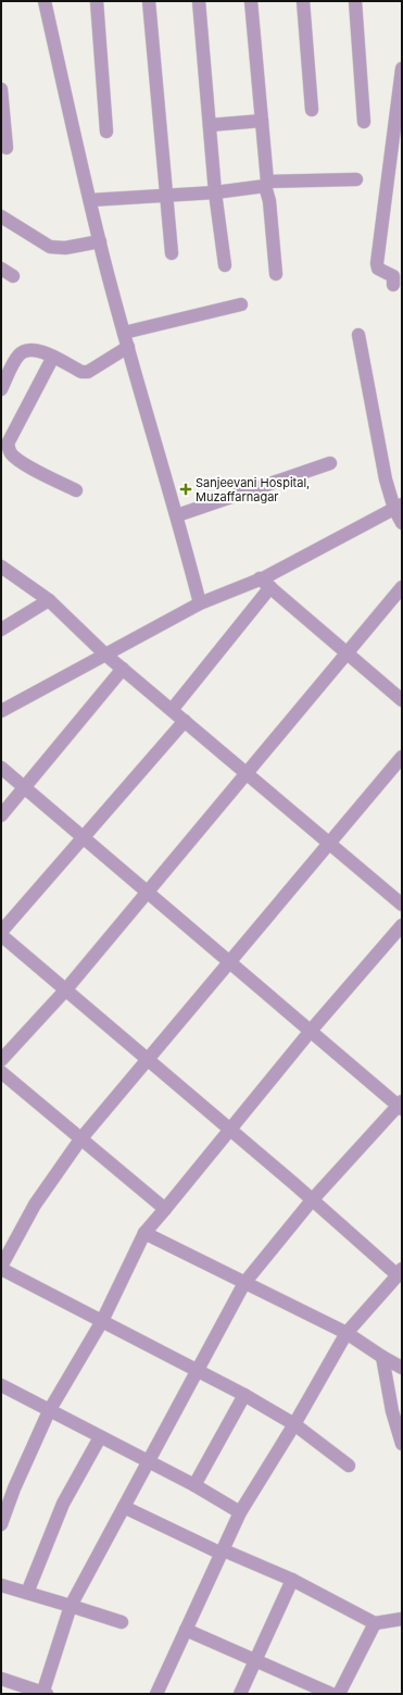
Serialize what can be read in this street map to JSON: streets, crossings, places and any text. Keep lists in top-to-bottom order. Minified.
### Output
{"places":{"health":["Sanjeevani Hospital, Muzaffarnagar"]}}
